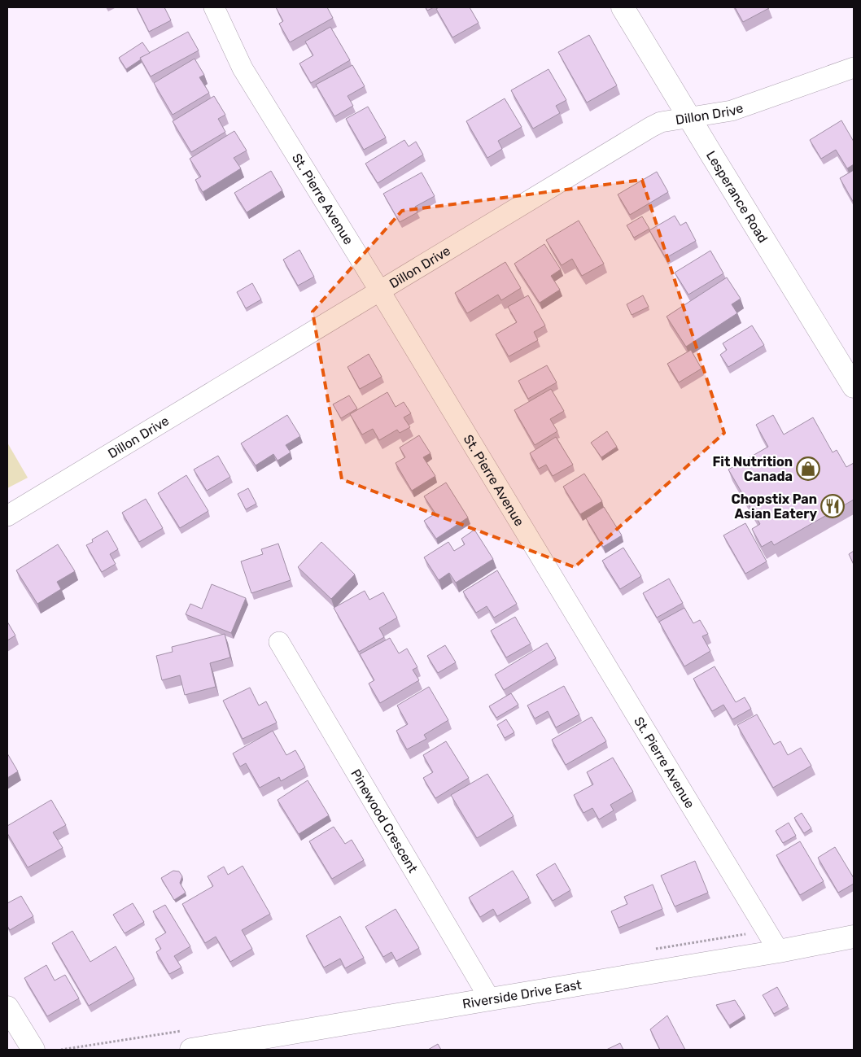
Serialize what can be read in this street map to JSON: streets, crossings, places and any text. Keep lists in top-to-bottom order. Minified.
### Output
{"streets":{"main road":["Lesperance Road","Riverside Drive East"],"street":["Dillon Drive","St. Pierre Avenue","Pinewood Crescent"]},"crossings":[["Dillon Drive","Lesperance Road"],["Dillon Drive","St. Pierre Avenue"],["St. Pierre Avenue","Riverside Drive East"],["Pinewood Crescent","Riverside Drive East"]],"places":{"shop":["Fit Nutrition Canada"],"restaurant":["Chopstix Pan Asian Eatery"]}}
